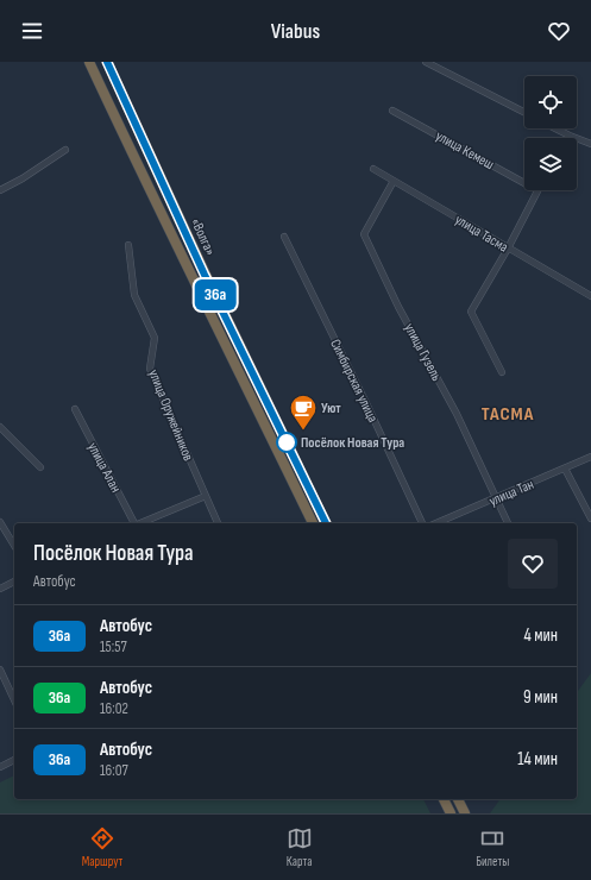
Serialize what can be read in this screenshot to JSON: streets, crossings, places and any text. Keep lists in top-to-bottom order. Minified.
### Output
{"streets":{"highway":["«Волга»"],"street":["улица Кемеш","улица Тасма","улица Гузель","Симбирская улица","улица Оружейников","улица Алан","улица Тан"]},"crossings":[["улица Тасма","улица Гузель"],["улица Гузель","улица Тан"]],"districts":["ТАСМА"],"places":{"cafe":["Уют"],"other":["Посёлок Новая Тура"]},"lines":["bus line 36a"],"page":{"header":"Viabus","on_map":"36a","heading":["Посёлок Новая Тура","Автобус"],"list":[{"mark":"36a","name":"Автобус","note":"15:57","value":"4 мин"},{"mark":"36а","name":"Автобус","note":"16:02","value":"9 мин"},{"mark":"36a","name":"Автобус","note":"16:07","value":"14 мин"}],"tabs":["Маршрут","Карта","Билеты"]}}
